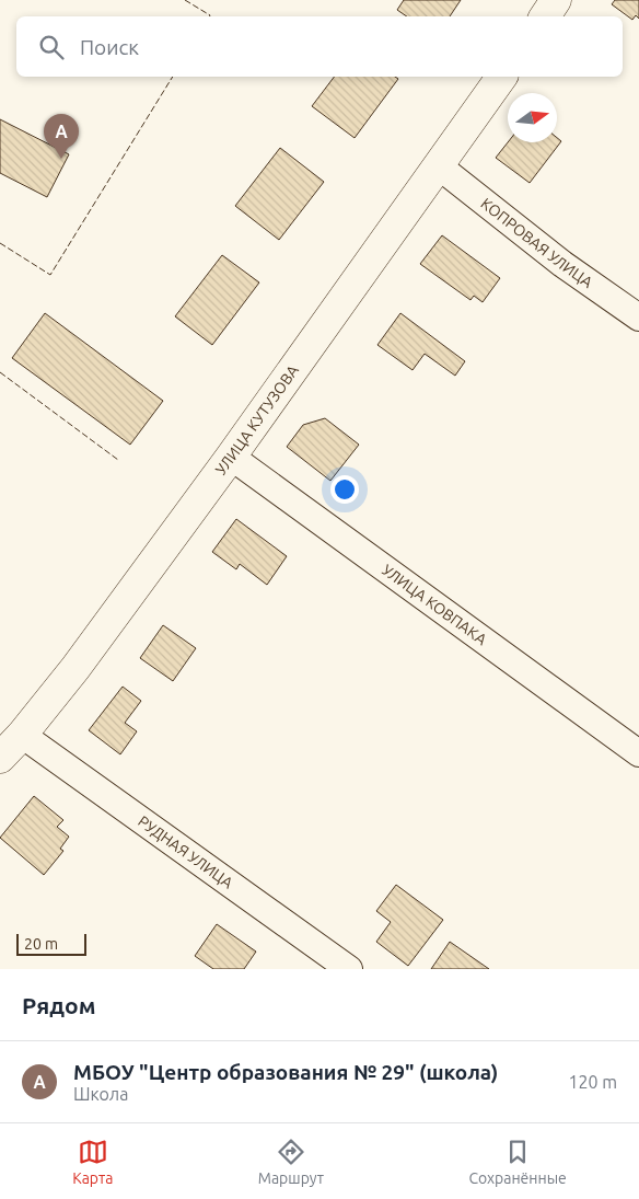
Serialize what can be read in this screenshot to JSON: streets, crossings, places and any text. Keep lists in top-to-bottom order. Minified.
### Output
{"streets":{"main road":["УЛИЦА КУТУЗОВА"],"street":["КОПРОВАЯ УЛИЦА","УЛИЦА КОВПАКА","РУДНАЯ УЛИЦА"]},"crossings":[["КОПРОВАЯ УЛИЦА","УЛИЦА КУТУЗОВА"],["УЛИЦА КУТУЗОВА","УЛИЦА КОВПАКА"],["УЛИЦА КУТУЗОВА","РУДНАЯ УЛИЦА"]],"scale_bar":"20 m","north":"right","page":{"search":"Поиск","pins":"A","scale":"20 m","heading":"Рядом","list":[{"mark":"A","name":"МБОУ \"Центр образования № 29\" (школа)","note":"Школа","value":"120 m"}],"nav":["Карта","Маршрут","Сохранённые"]}}
